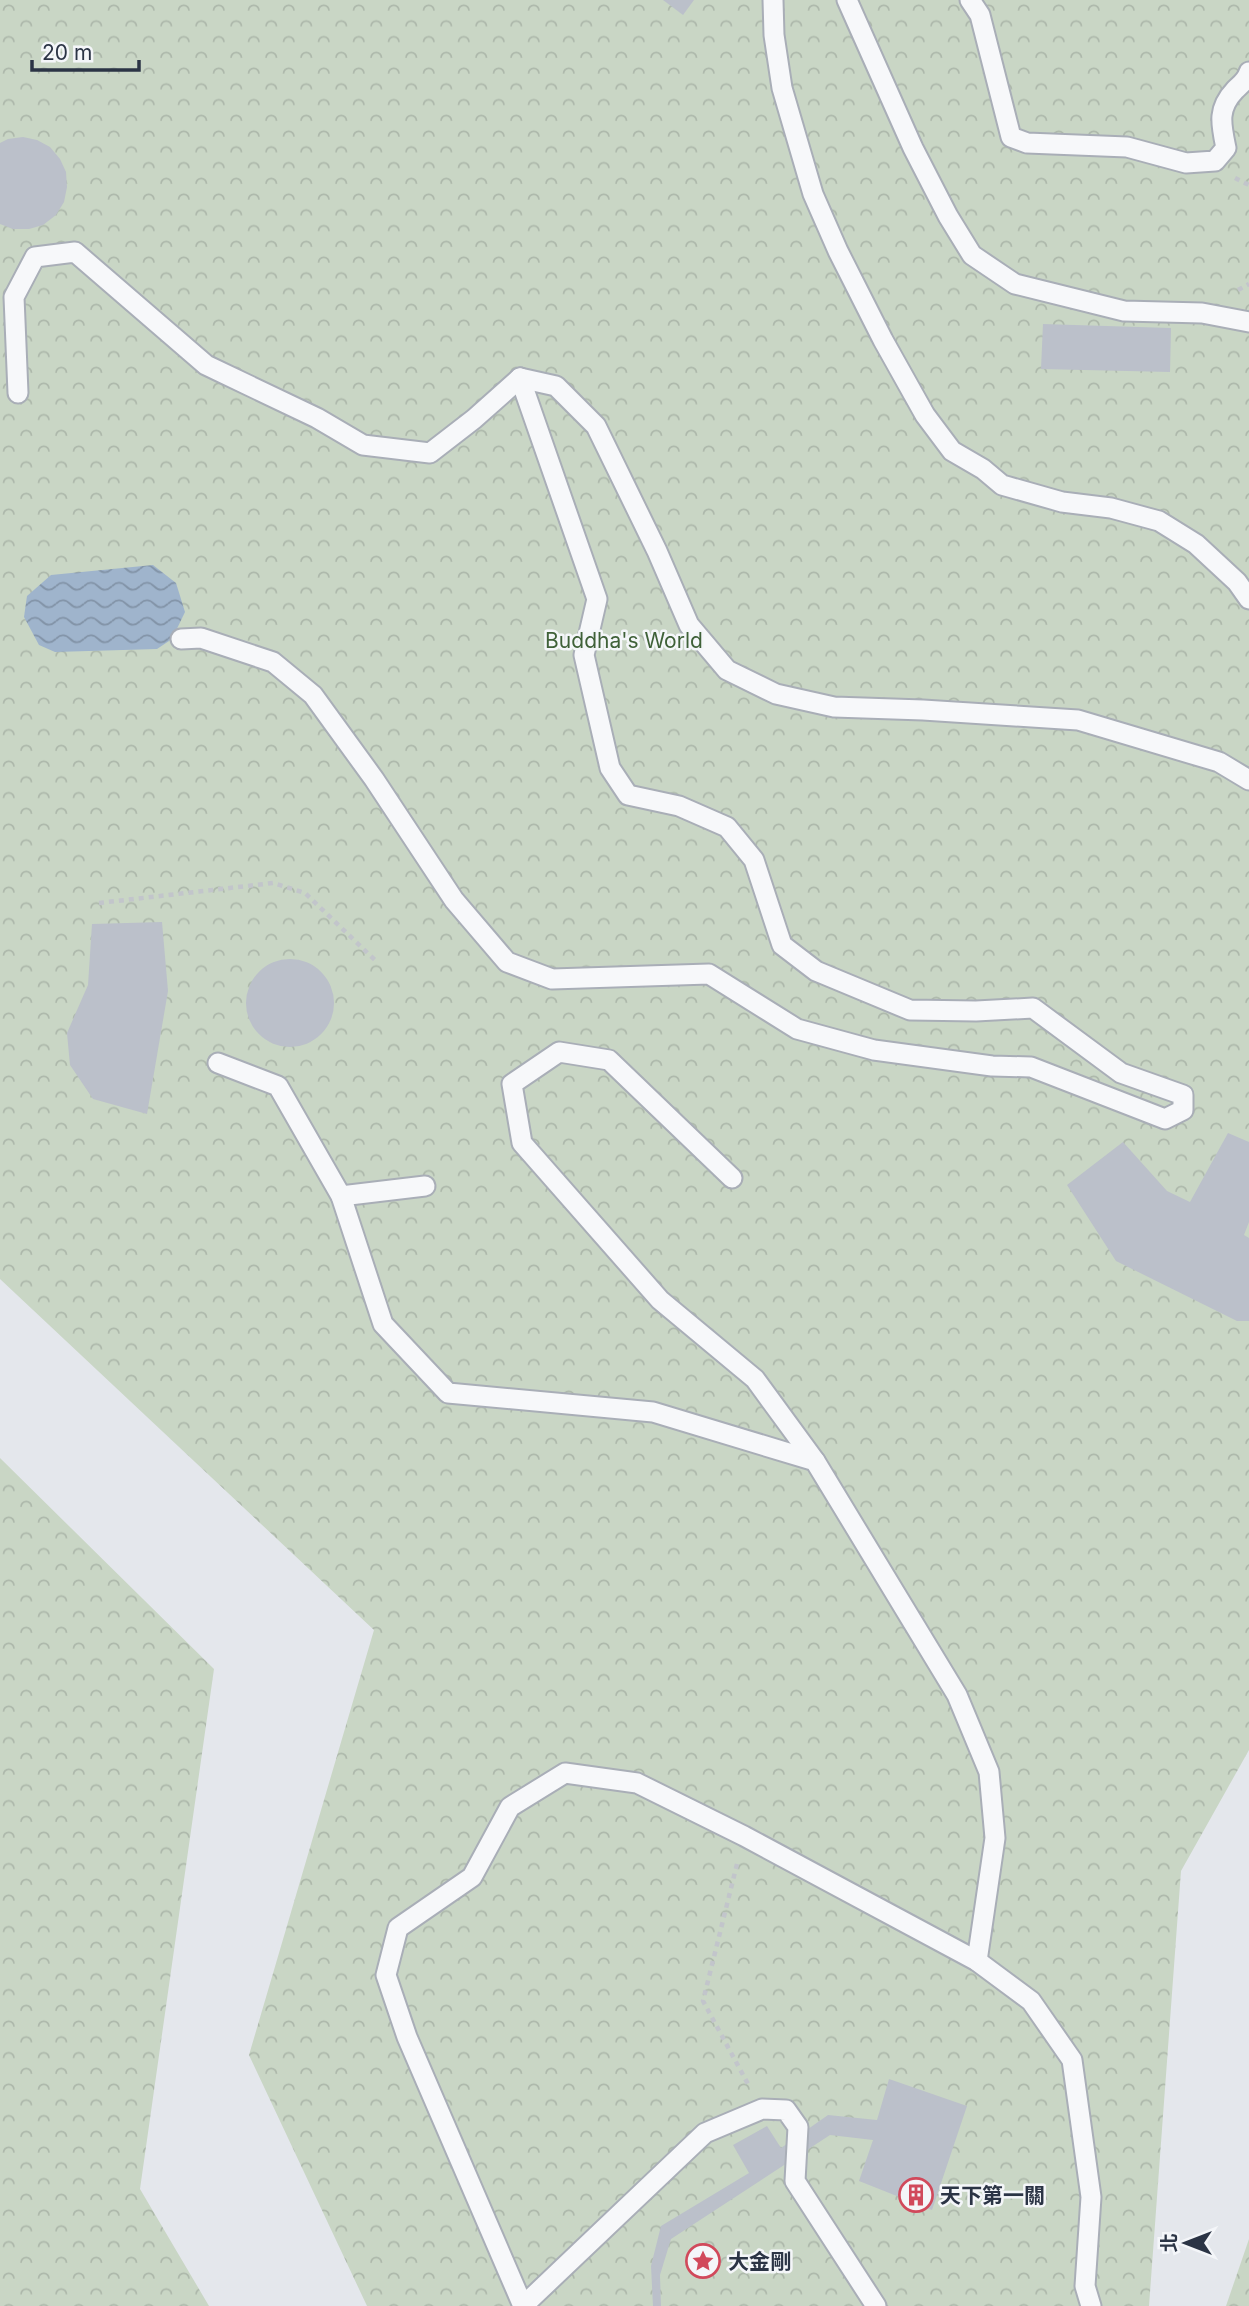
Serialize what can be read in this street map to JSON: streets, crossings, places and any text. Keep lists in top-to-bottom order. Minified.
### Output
{"parks":["Buddha's World"],"places":{"building":["天下第一關"],"place":["大金剛"]},"scale_bar":"20 m","north":"left"}
